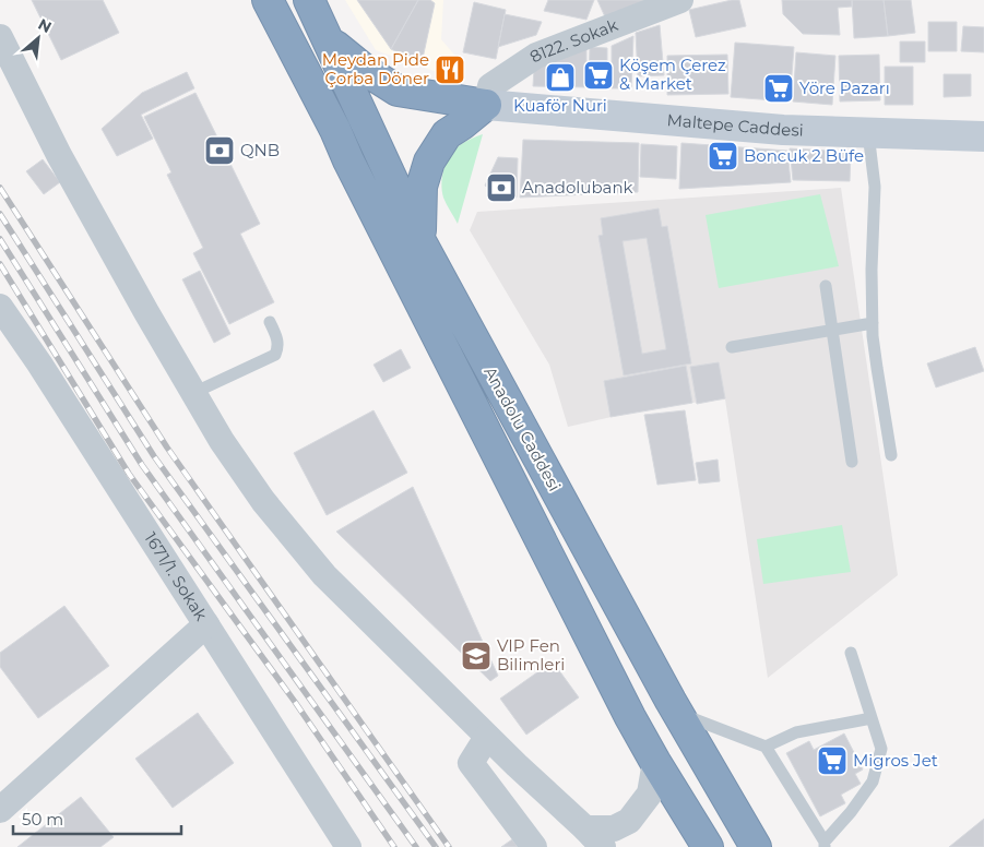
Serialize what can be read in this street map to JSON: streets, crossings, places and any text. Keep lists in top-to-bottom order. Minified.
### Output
{"streets":{"highway":["Anadolu Caddesi"],"street":["8122. Sokak","Maltepe Caddesi","1671/1. Sokak"]},"crossings":[["8122. Sokak","Maltepe Caddesi"]],"places":{"restaurant":["Meydan Pide Çorba Döner"],"supermarket":["Köşem Çerez & Market","Yöre Pazarı","Boncuk 2 Büfe","Migros Jet"],"shop":["Kuaför Nuri"],"bank":["QNB","Anadolubank"],"school or university":["VIP Fen Bilimleri"]},"scale_bar":"50 m","north":"top right"}
